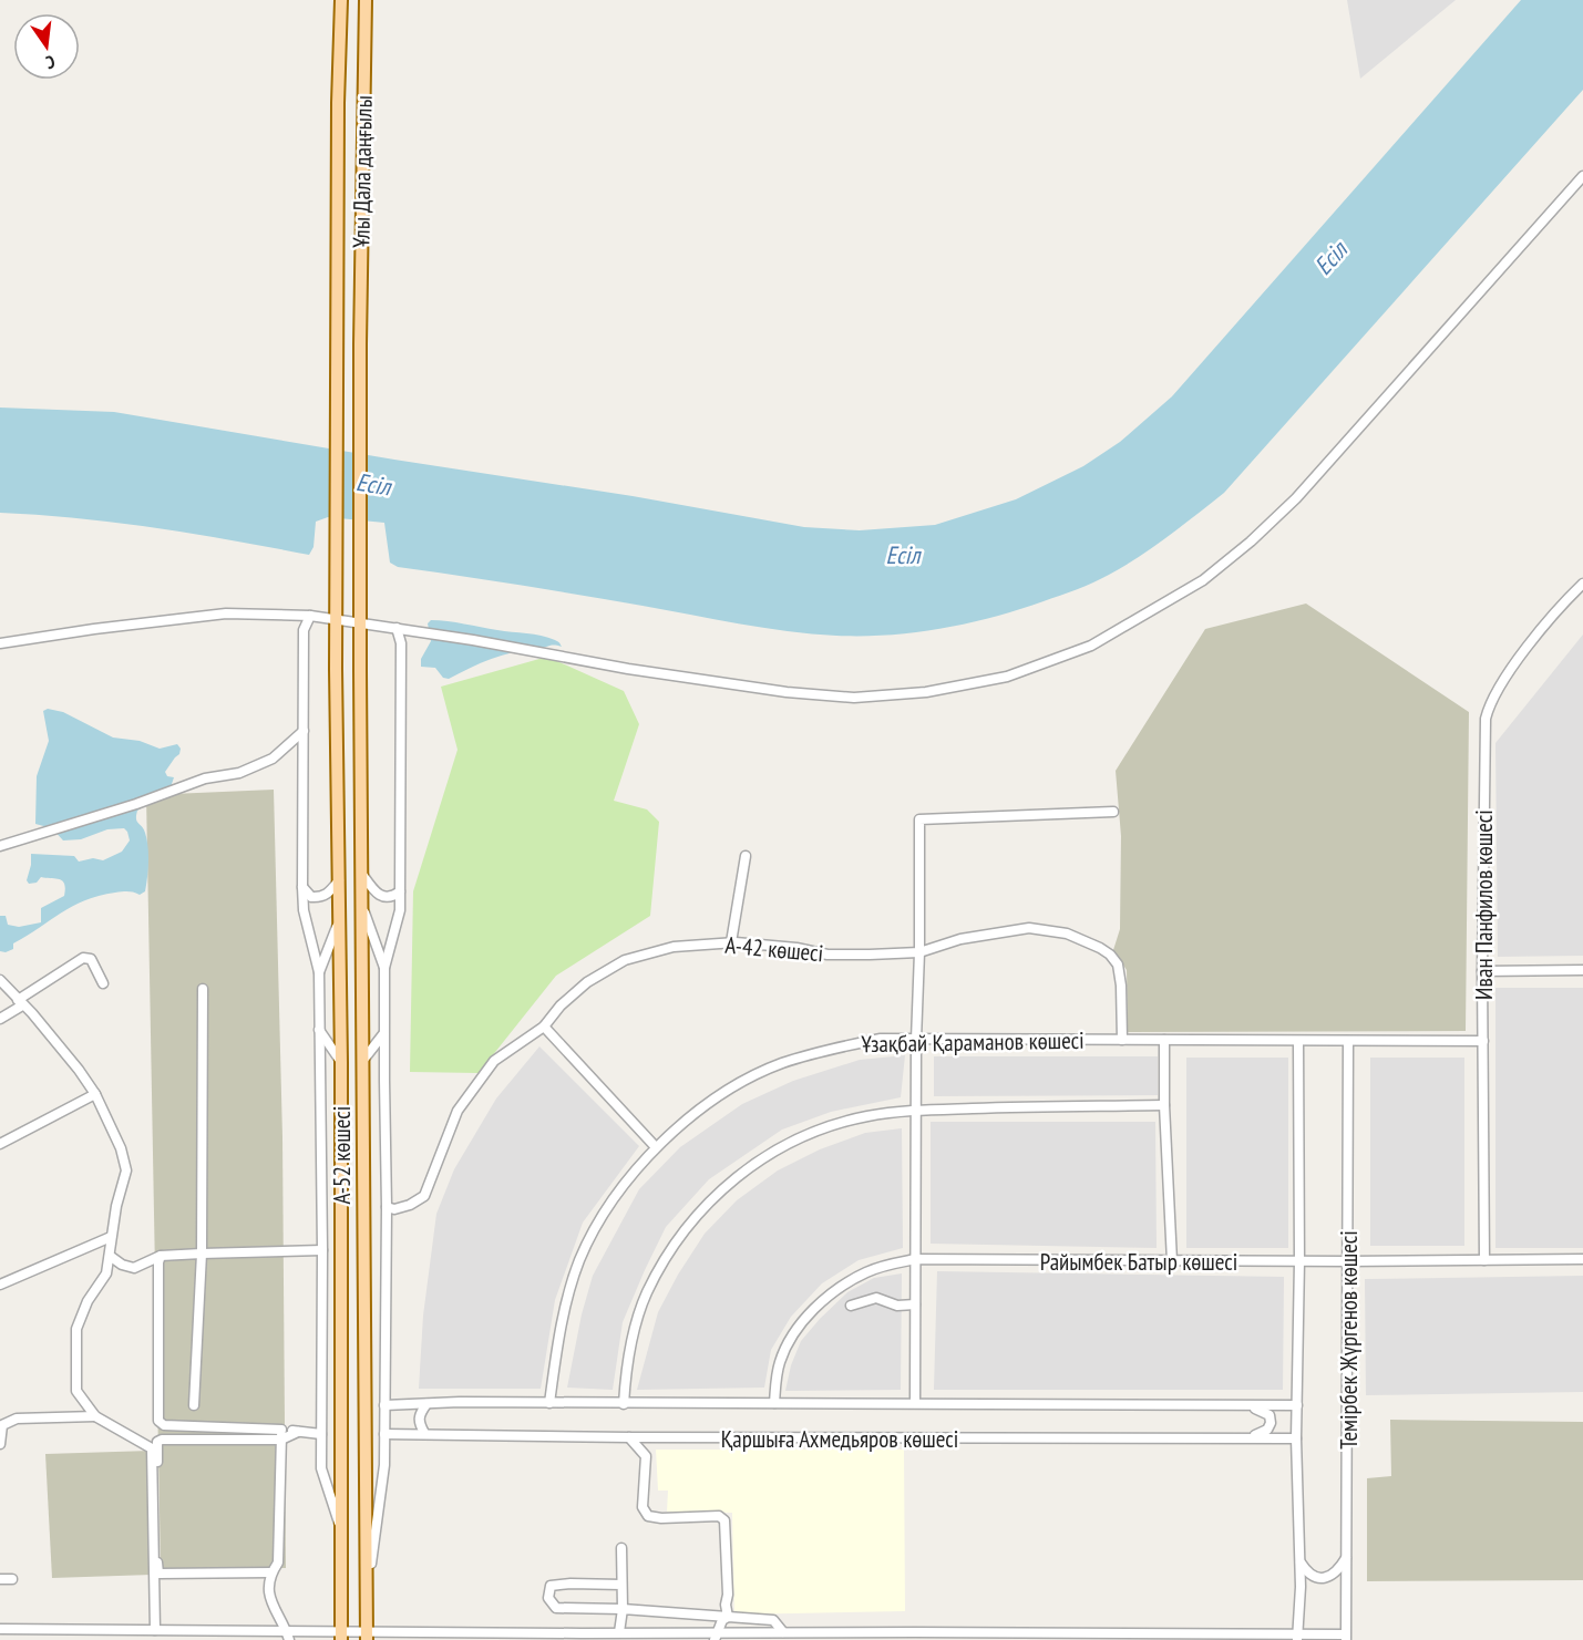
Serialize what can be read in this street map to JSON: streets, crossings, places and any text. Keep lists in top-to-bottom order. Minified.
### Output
{"streets":{"main road":["Ұлы Дала даңғылы","А-52 көшесі"],"street":["Иван Панфилов көшесі","А-42 көшесі","Ұзақбай Қараманов көшесі","Райымбек Батыр көшесі","Темірбек Жүргенов көшесі","Қаршыға Ахмедьяров көшесі"]},"crossings":[["Ұлы Дала даңғылы","А-52 көшесі"],["Иван Панфилов көшесі","Ұзақбай Қараманов көшесі"],["Иван Панфилов көшесі","Райымбек Батыр көшесі"],["А-42 көшесі","Ұзақбай Қараманов көшесі"],["Ұзақбай Қараманов көшесі","Темірбек Жүргенов көшесі"],["Ұзақбай Қараманов көшесі","Қаршыға Ахмедьяров көшесі"],["Райымбек Батыр көшесі","Темірбек Жүргенов көшесі"],["Райымбек Батыр көшесі","Қаршыға Ахмедьяров көшесі"]],"water":["Есіл"],"north":"bottom"}
